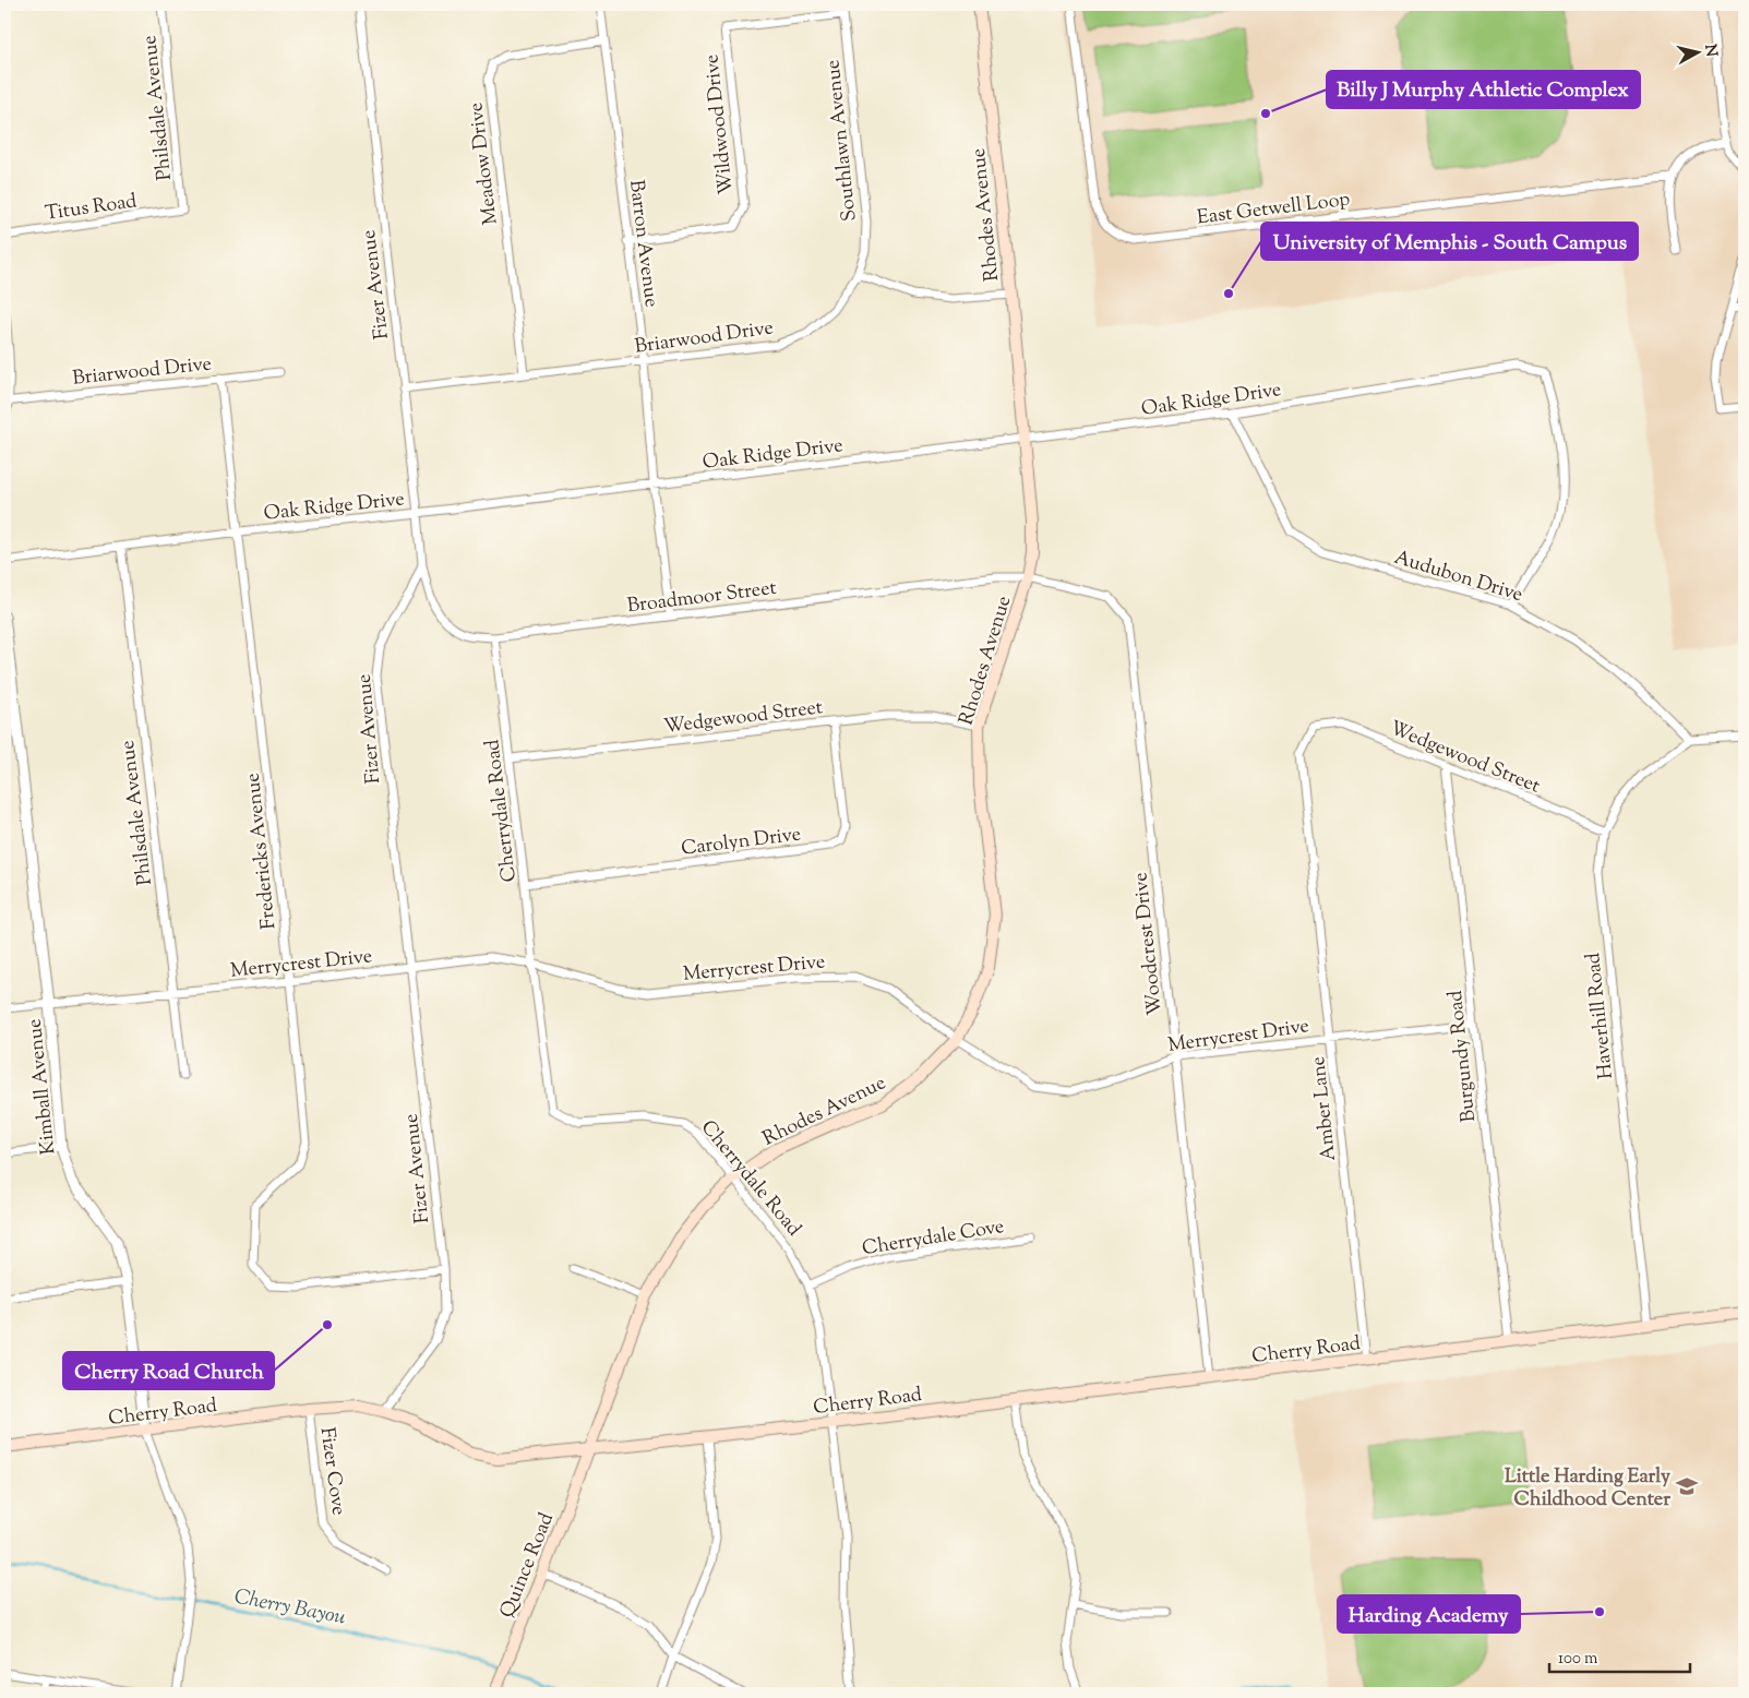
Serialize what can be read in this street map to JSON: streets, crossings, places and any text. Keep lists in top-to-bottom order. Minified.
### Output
{"streets":{"main road":["Rhodes Avenue","Cherry Road","Quince Road"],"street":["Philsdale Avenue","Wildwood Drive","Southlawn Avenue","Meadow Drive","Titus Road","East Getwell Loop","Barron Avenue","Fizer Avenue","Briarwood Drive","Oak Ridge Drive","Audubon Drive","Broadmoor Street","Wedgewood Street","Cherrydale Road","Carolyn Drive","Fredericks Avenue","Woodcrest Drive","Merrycrest Drive","Haverhill Road","Burgundy Road","Kimball Avenue","Amber Lane","Cherrydale Cove","Fizer Cove"]},"crossings":[["Philsdale Avenue","Titus Road"],["Philsdale Avenue","Oak Ridge Drive"],["Philsdale Avenue","Merrycrest Drive"],["Wildwood Drive","Southlawn Avenue"],["Wildwood Drive","Barron Avenue"],["Southlawn Avenue","Briarwood Drive"],["Meadow Drive","Barron Avenue"],["Meadow Drive","Briarwood Drive"],["Rhodes Avenue","Oak Ridge Drive"],["Rhodes Avenue","Broadmoor Street"],["Rhodes Avenue","Wedgewood Street"],["Rhodes Avenue","Cherrydale Road"],["Rhodes Avenue","Woodcrest Drive"],["Rhodes Avenue","Merrycrest Drive"],["Rhodes Avenue","Cherry Road"],["Rhodes Avenue","Quince Road"],["Barron Avenue","Briarwood Drive"],["Barron Avenue","Oak Ridge Drive"],["Barron Avenue","Broadmoor Street"],["Fizer Avenue","Briarwood Drive"],["Fizer Avenue","Oak Ridge Drive"],["Fizer Avenue","Broadmoor Street"],["Fizer Avenue","Fredericks Avenue"],["Fizer Avenue","Merrycrest Drive"],["Fizer Avenue","Cherry Road"],["Briarwood Drive","Fredericks Avenue"],["Oak Ridge Drive","Audubon Drive"],["Oak Ridge Drive","Fredericks Avenue"],["Audubon Drive","Haverhill Road"],["Broadmoor Street","Cherrydale Road"],["Broadmoor Street","Woodcrest Drive"],["Wedgewood Street","Cherrydale Road"],["Wedgewood Street","Carolyn Drive"],["Wedgewood Street","Haverhill Road"],["Wedgewood Street","Burgundy Road"],["Wedgewood Street","Amber Lane"],["Cherrydale Road","Carolyn Drive"],["Cherrydale Road","Merrycrest Drive"],["Cherrydale Road","Cherrydale Cove"],["Cherrydale Road","Cherry Road"],["Fredericks Avenue","Merrycrest Drive"],["Woodcrest Drive","Merrycrest Drive"],["Woodcrest Drive","Cherry Road"],["Merrycrest Drive","Burgundy Road"],["Merrycrest Drive","Kimball Avenue"],["Merrycrest Drive","Amber Lane"],["Haverhill Road","Cherry Road"],["Burgundy Road","Cherry Road"],["Kimball Avenue","Cherry Road"],["Amber Lane","Cherry Road"],["Cherry Road","Fizer Cove"],["Cherry Road","Quince Road"]],"water":["Cherry Bayou"],"places":{"other":["Billy J Murphy Athletic Complex","University of Memphis - South Campus","Cherry Road Church","Harding Academy"],"school or university":["Little Harding Early Childhood Center"]},"scale_bar":"100 m","north":"right"}
